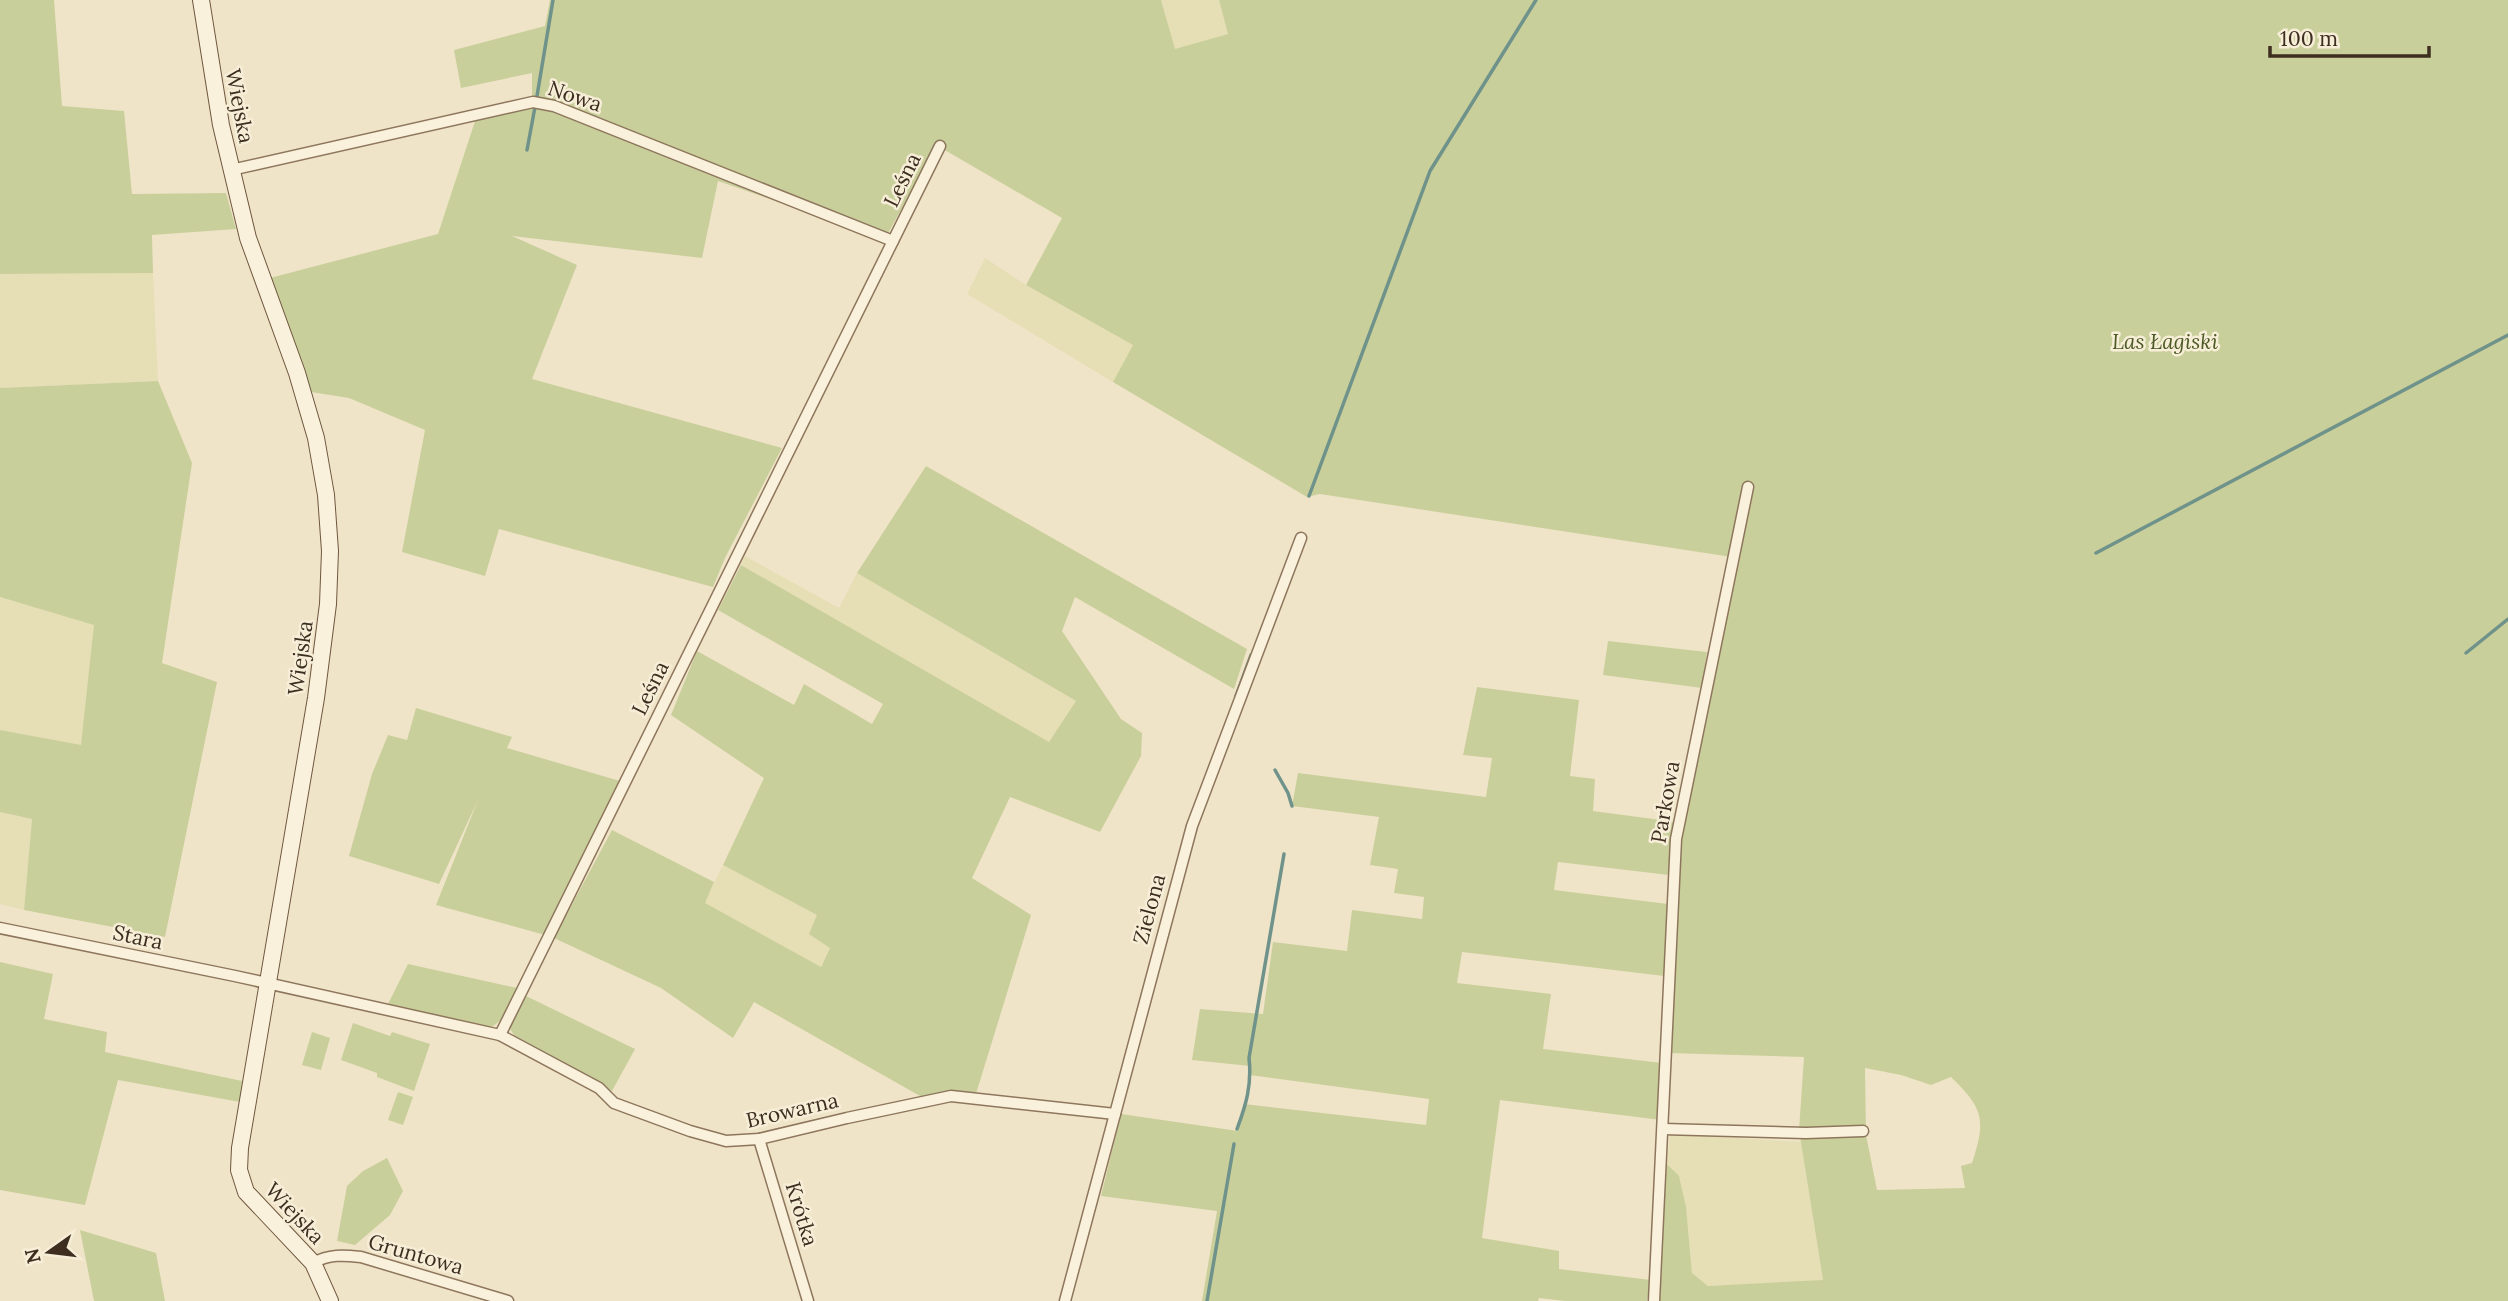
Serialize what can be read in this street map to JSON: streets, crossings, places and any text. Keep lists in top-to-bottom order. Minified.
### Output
{"streets":{"street":["Nowa","Wiejska","Leśna","Parkowa","Zielona","Stara","Browarna","Krótka","Gruntowa"]},"crossings":[["Nowa","Wiejska"],["Nowa","Leśna"],["Wiejska","Stara"],["Wiejska","Gruntowa"],["Leśna","Browarna"],["Zielona","Browarna"],["Browarna","Krótka"]],"parks":["Las Łagiski"],"scale_bar":"100 m","north":"left"}
